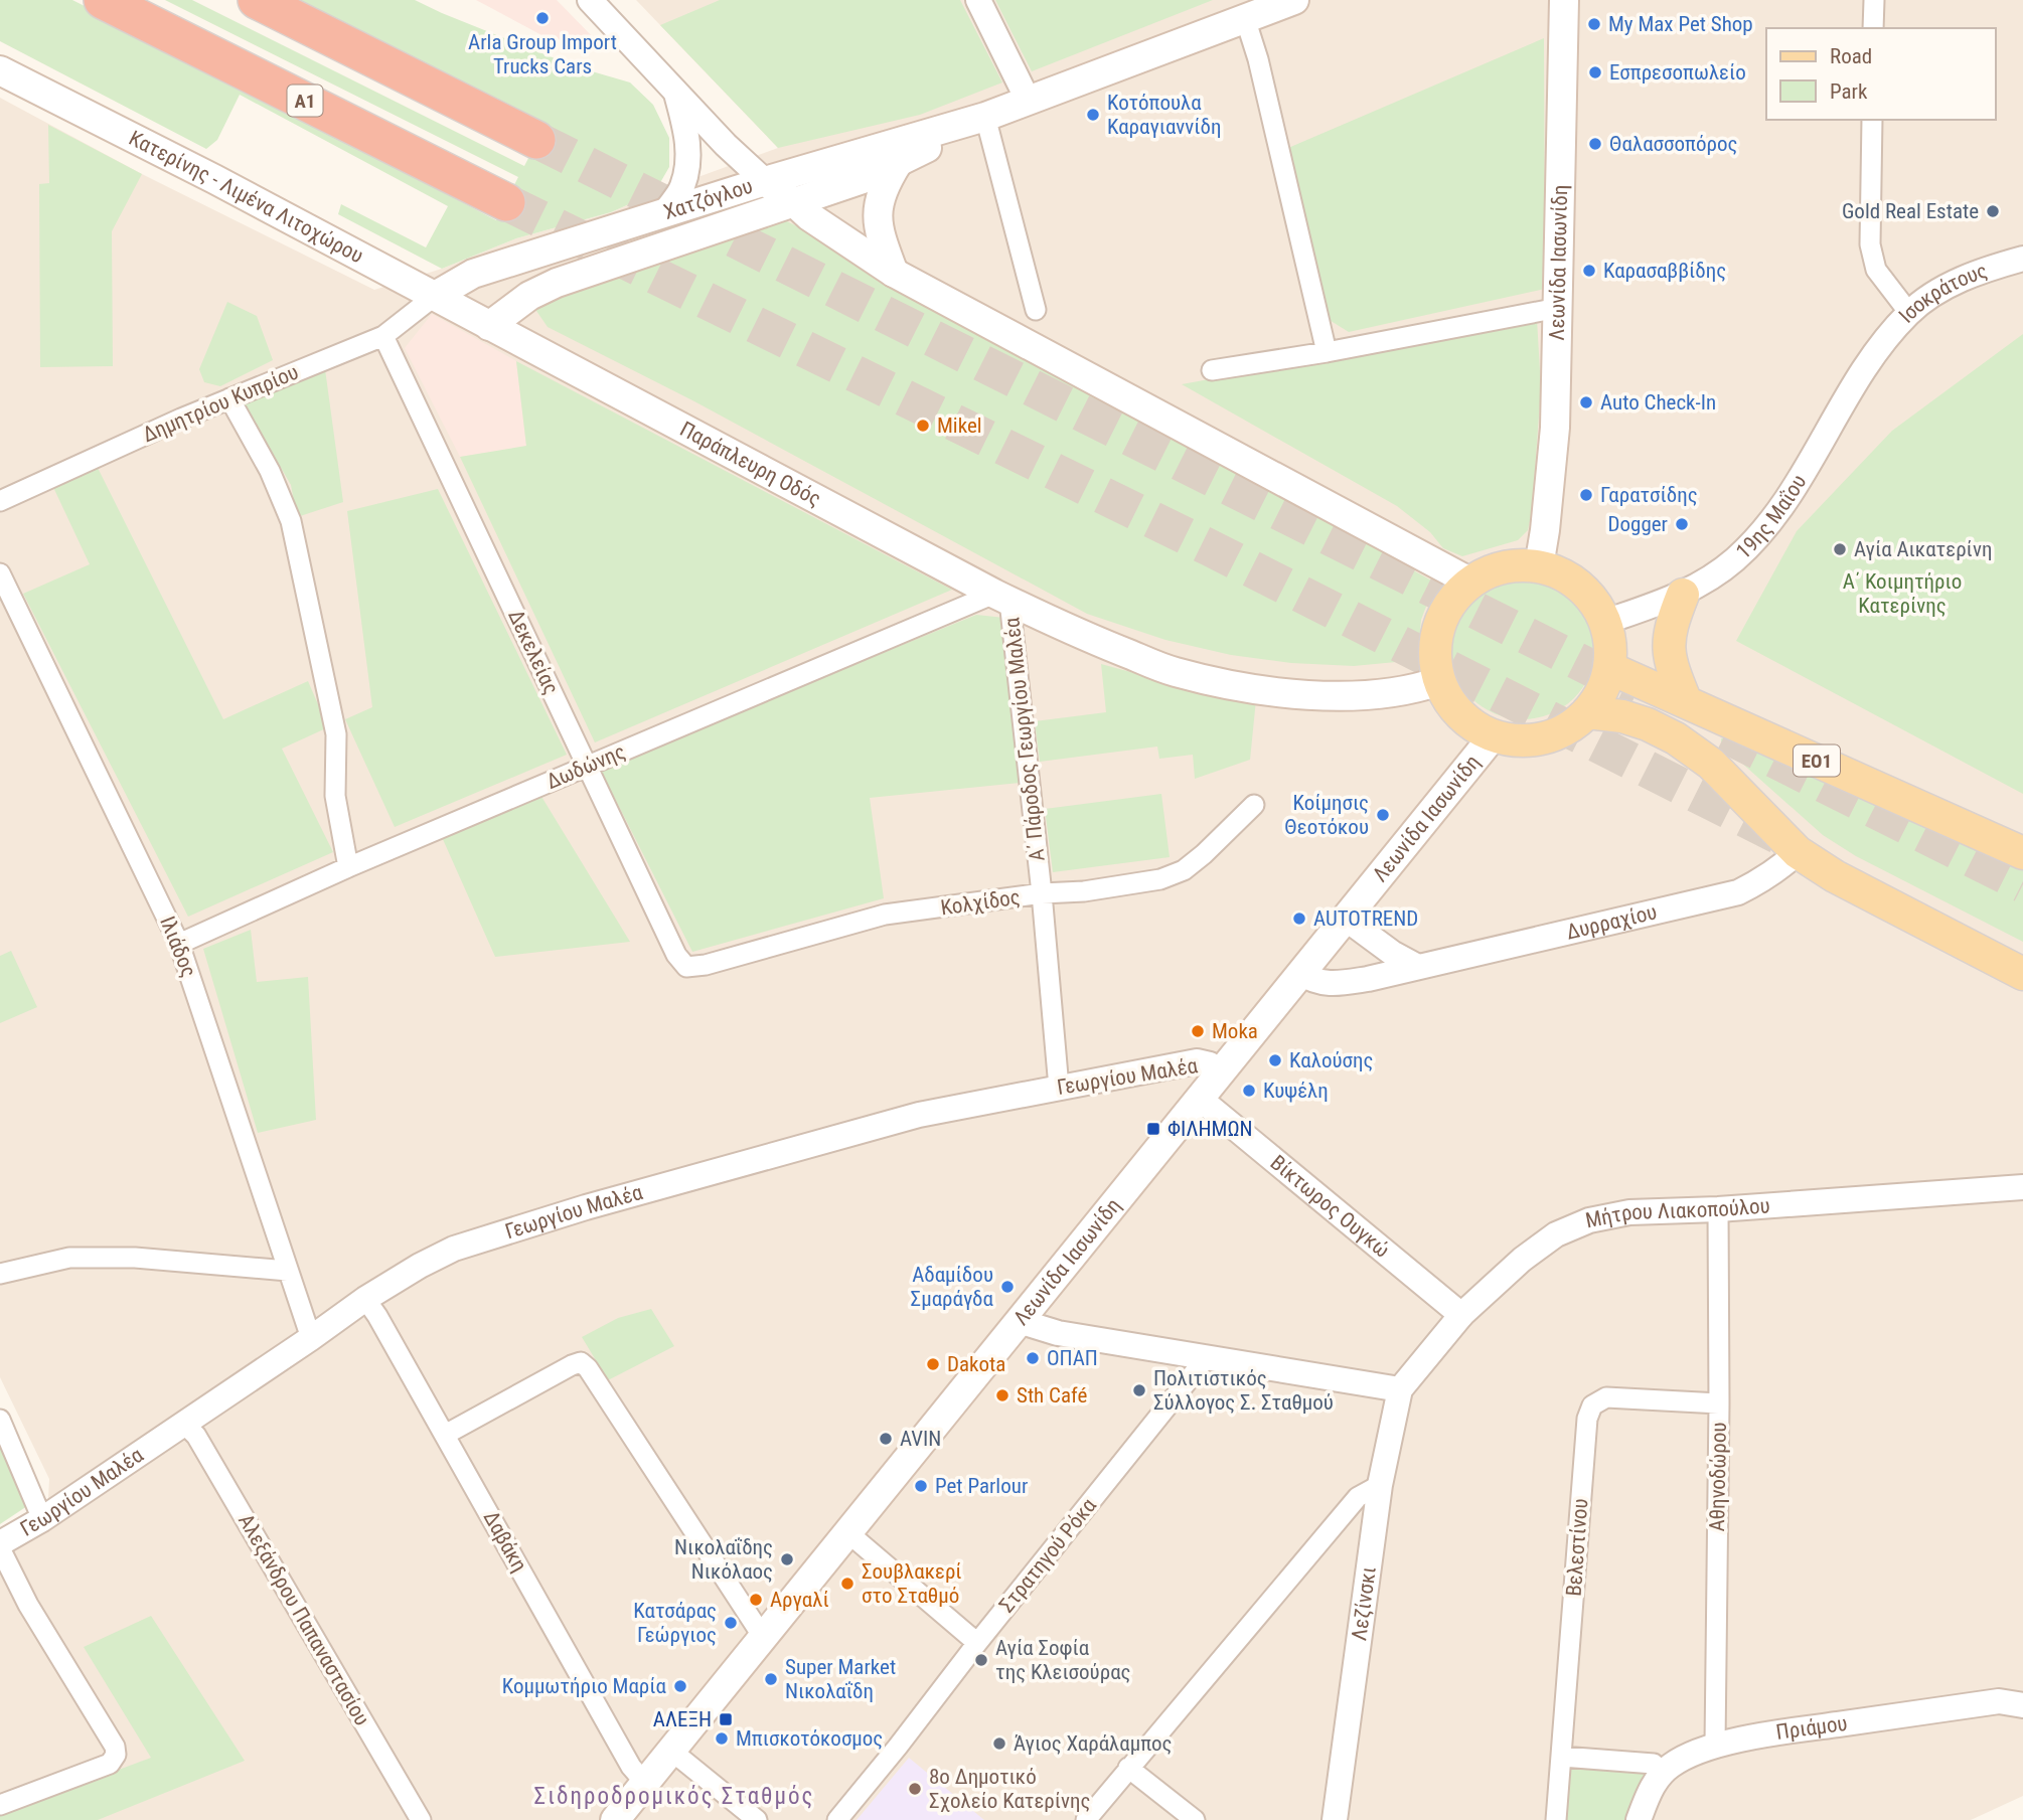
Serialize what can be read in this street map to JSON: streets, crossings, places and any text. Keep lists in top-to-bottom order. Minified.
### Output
{"streets":{"highway":["Α1"],"main road":["Κατερίνης - Λιμένα Λιτοχώρου","Χατζόγλου","Λεωνίδα Ιασωνίδη","Παράπλευρη Οδός","ΕΟ1"],"street":["Ισοκράτους","Δημητρίου Κυπρίου","19ης Μαΐου","Δεκελείας","Α΄ Πάροδος Γεωργίου Μαλέα","Δωδώνης","Κολχίδος","Δυρραχίου","Ιλιάδος","Γεωργίου Μαλέα","Βίκτωρος Ουγκώ","Μήτρου Λιακοπούλου","Αθηνοδώρου","Δαβάκη","Βελεστίνου","Στρατηγού Ρόκα","Λεζίνσκι","Αλεξάνδρου Παπαναστασίου","Πριάμου"]},"crossings":[["Κατερίνης - Λιμένα Λιτοχώρου","Χατζόγλου"],["Κατερίνης - Λιμένα Λιτοχώρου","Δημητρίου Κυπρίου"],["Κατερίνης - Λιμένα Λιτοχώρου","Παράπλευρη Οδός"],["Χατζόγλου","Δημητρίου Κυπρίου"],["Χατζόγλου","Παράπλευρη Οδός"],["Λεωνίδα Ιασωνίδη","Παράπλευρη Οδός"],["Λεωνίδα Ιασωνίδη","19ης Μαΐου"],["Λεωνίδα Ιασωνίδη","ΕΟ1"],["Λεωνίδα Ιασωνίδη","Δυρραχίου"],["Λεωνίδα Ιασωνίδη","Γεωργίου Μαλέα"],["Λεωνίδα Ιασωνίδη","Βίκτωρος Ουγκώ"],["Λεωνίδα Ιασωνίδη","Δαβάκη"],["Ισοκράτους","19ης Μαΐου"],["Δημητρίου Κυπρίου","Δεκελείας"],["Παράπλευρη Οδός","19ης Μαΐου"],["Παράπλευρη Οδός","Α΄ Πάροδος Γεωργίου Μαλέα"],["Παράπλευρη Οδός","ΕΟ1"],["Παράπλευρη Οδός","Δωδώνης"],["19ης Μαΐου","ΕΟ1"],["Δεκελείας","Δωδώνης"],["Δεκελείας","Κολχίδος"],["Α΄ Πάροδος Γεωργίου Μαλέα","Δωδώνης"],["Α΄ Πάροδος Γεωργίου Μαλέα","Κολχίδος"],["Α΄ Πάροδος Γεωργίου Μαλέα","Γεωργίου Μαλέα"],["Δωδώνης","Ιλιάδος"],["Ιλιάδος","Γεωργίου Μαλέα"],["Γεωργίου Μαλέα","Δαβάκη"],["Γεωργίου Μαλέα","Αλεξάνδρου Παπαναστασίου"],["Βίκτωρος Ουγκώ","Μήτρου Λιακοπούλου"],["Μήτρου Λιακοπούλου","Αθηνοδώρου"],["Μήτρου Λιακοπούλου","Λεζίνσκι"],["Αθηνοδώρου","Βελεστίνου"],["Αθηνοδώρου","Πριάμου"]],"districts":["Σιδηροδρομικός Σταθμός"],"parks":["Α΄ Κοιμητήριο Κατερίνης"],"places":{"other":["Arla Group Import Trucks Cars","My Max Pet Shop","Εσπρεσοπωλείο","Κοτόπουλα Καραγιαννίδη","Θαλασσοπόρος","Gold Real Estate","Καρασαββίδης","Auto Check-In","Mikel","Γαρατσίδης","Dogger","Αγία Αικατερίνη","Κοίμησις Θεοτόκου","AUTOTREND","Moka","Καλούσης","Κυψέλη","Αδαμίδου Σμαράγδα","ΟΠΑΠ","Dakota","Πολιτιστικός Σύλλογος Σ. Σταθμού","Sth Café","AVIN","Pet Parlour","Νικολαΐδης Νικόλαος","Σουβλακερί στο Σταθμό","Αργαλί","Κατσάρας Γεώργιος","Αγία Σοφία της Κλεισούρας","Super Market Νικολαΐδη","Κομμωτήριο Μαρία","Μπισκοτόκοσμος","Άγιος Χαράλαμπος","8ο Δημοτικό Σχολείο Κατερίνης"],"transit":["ΦΙΛΗΜΩΝ","ΑΛΕΞΗ"]},"legend":["Road","Park"]}
